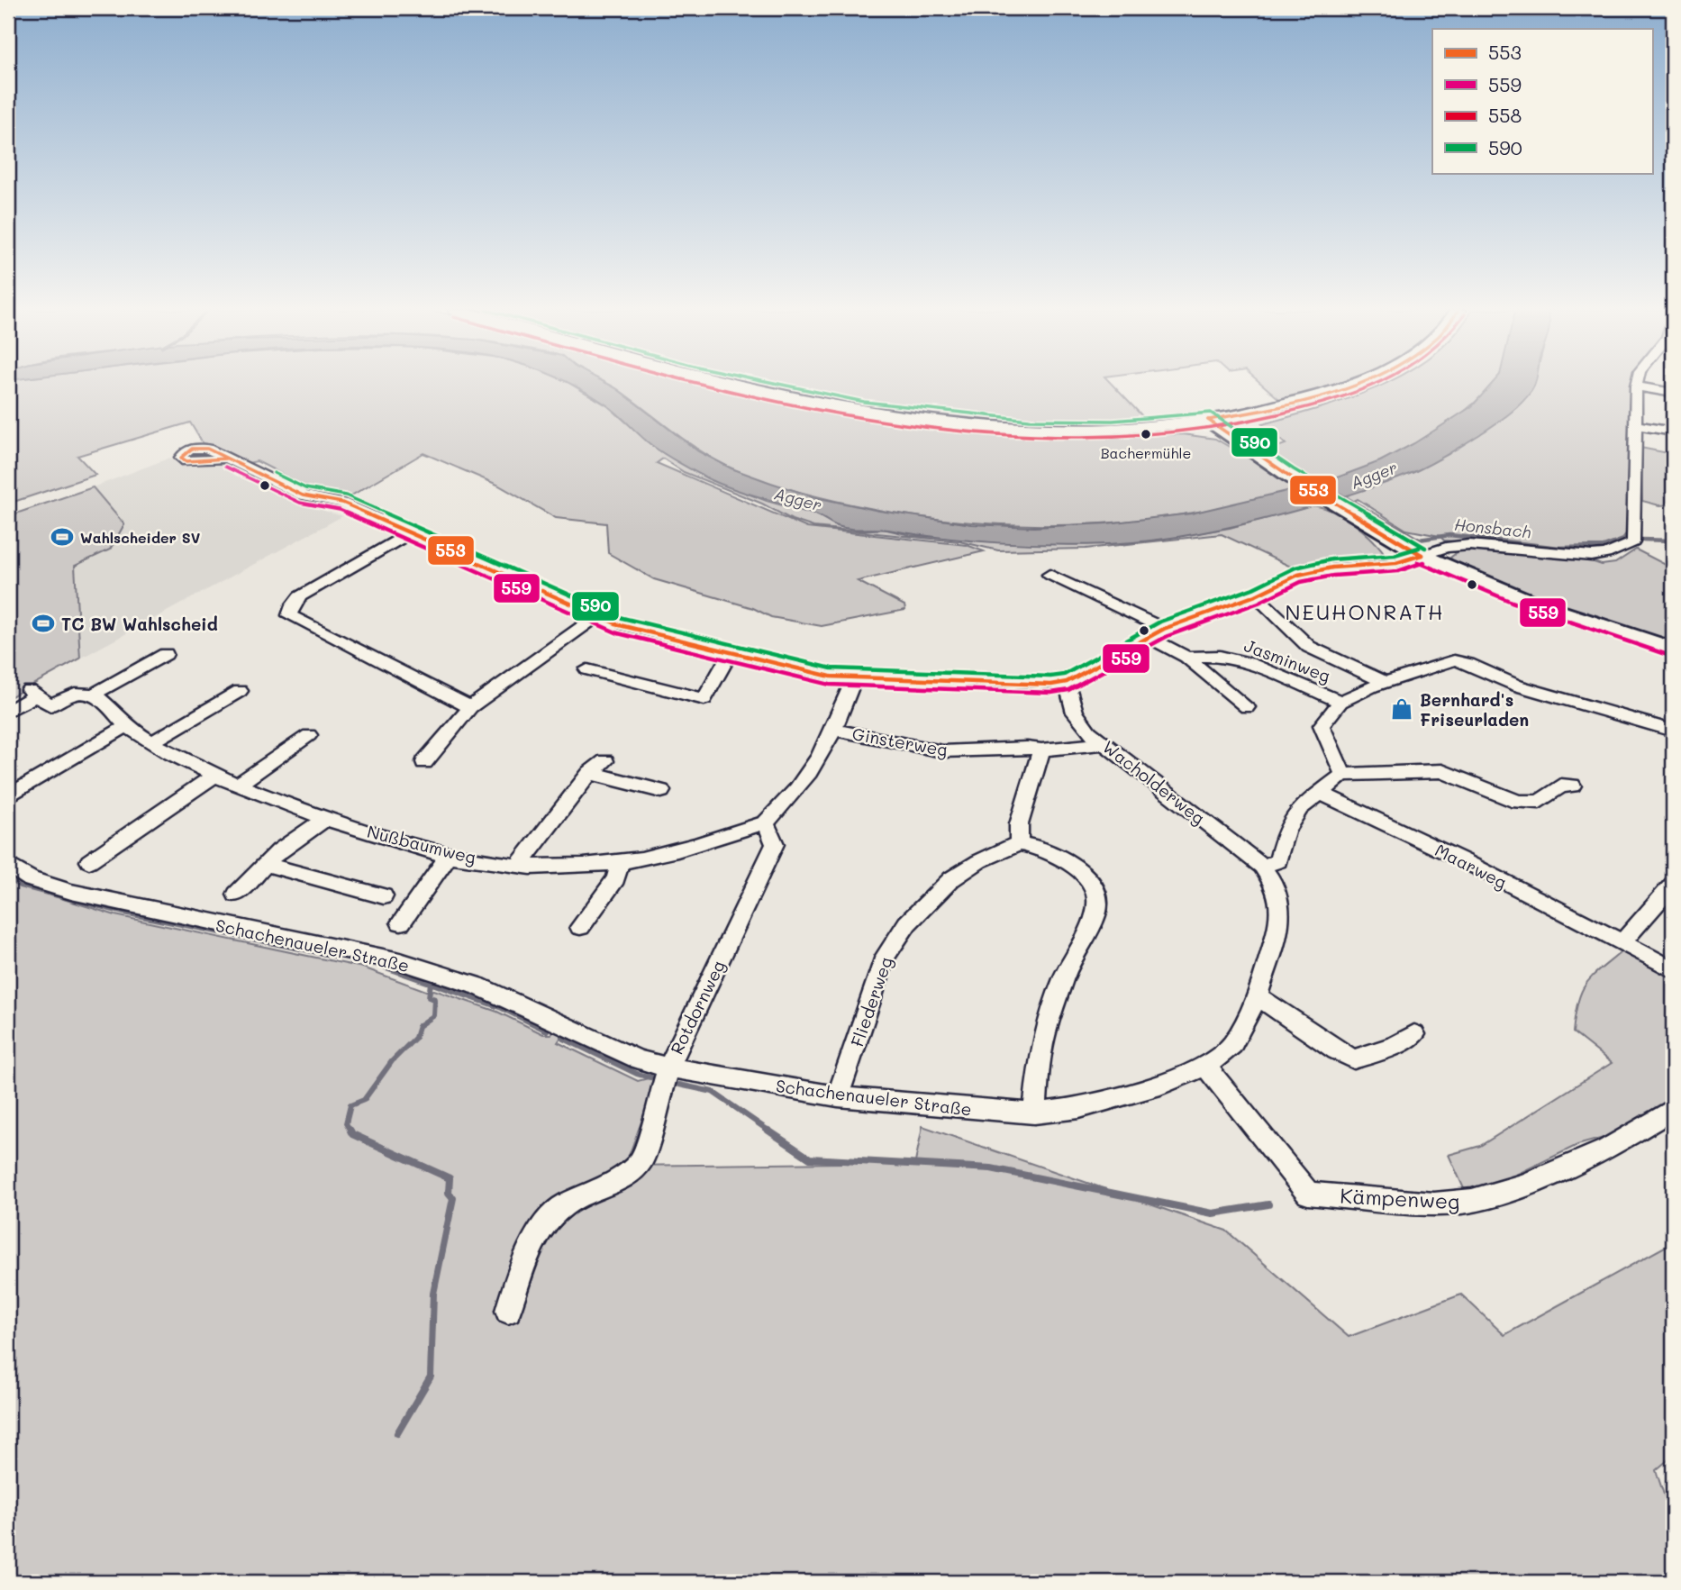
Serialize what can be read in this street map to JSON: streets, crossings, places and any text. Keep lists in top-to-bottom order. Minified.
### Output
{"streets":{"street":["Jasminweg","Ginsterweg","Wacholderweg","Nußbaumweg","Maarweg","Schachenaueler Straße","Fliederweg","Rotdornweg","Kämpenweg"]},"crossings":[["Ginsterweg","Wacholderweg"],["Wacholderweg","Schachenaueler Straße"],["Nußbaumweg","Rotdornweg"],["Schachenaueler Straße","Fliederweg"],["Schachenaueler Straße","Rotdornweg"],["Schachenaueler Straße","Kämpenweg"]],"districts":["NEUHONRATH"],"water":["Agger","Honsbach"],"places":{"other":["Bachermühle"],"sports":["Wahlscheider SV","TC BW Wahlscheid"],"shop":["Bernhard's Friseurladen"]},"lines":["transit line 553","transit line 558","transit line 590","transit line 559"],"legend":["553","559","558","590"]}
